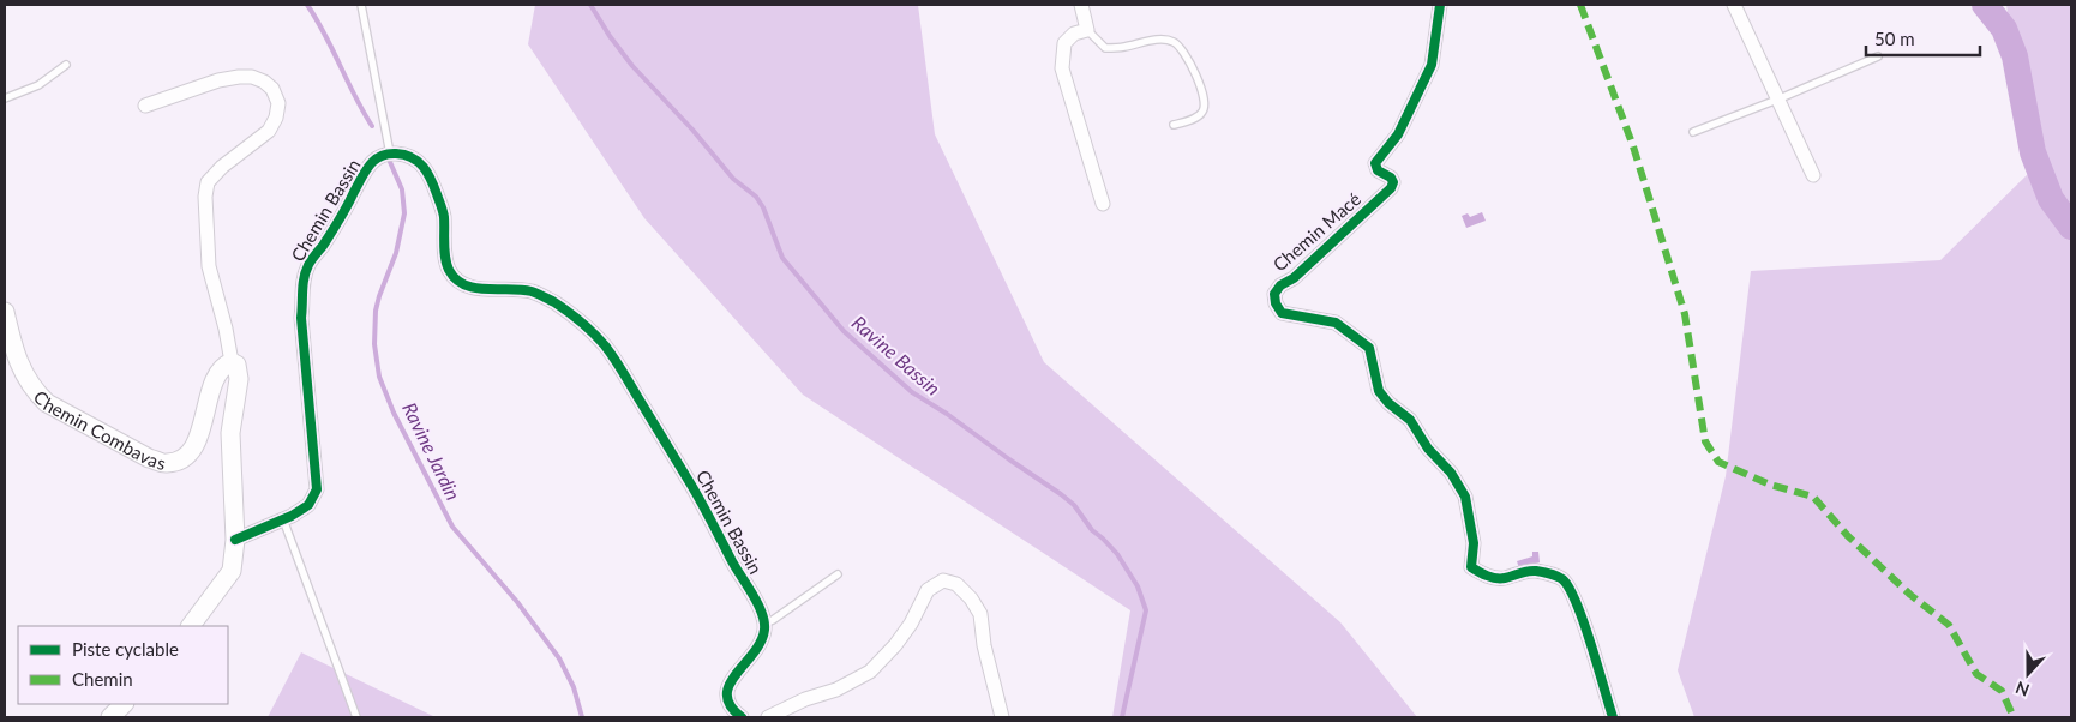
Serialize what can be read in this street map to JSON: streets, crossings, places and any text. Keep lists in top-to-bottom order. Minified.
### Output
{"streets":{"street":["Chemin Bassin","Chemin Macé","Chemin Combavas"]},"water":["Ravine Bassin","Ravine Jardin"],"legend":["Piste cyclable","Chemin"],"scale_bar":"50 m","north":"bottom"}
